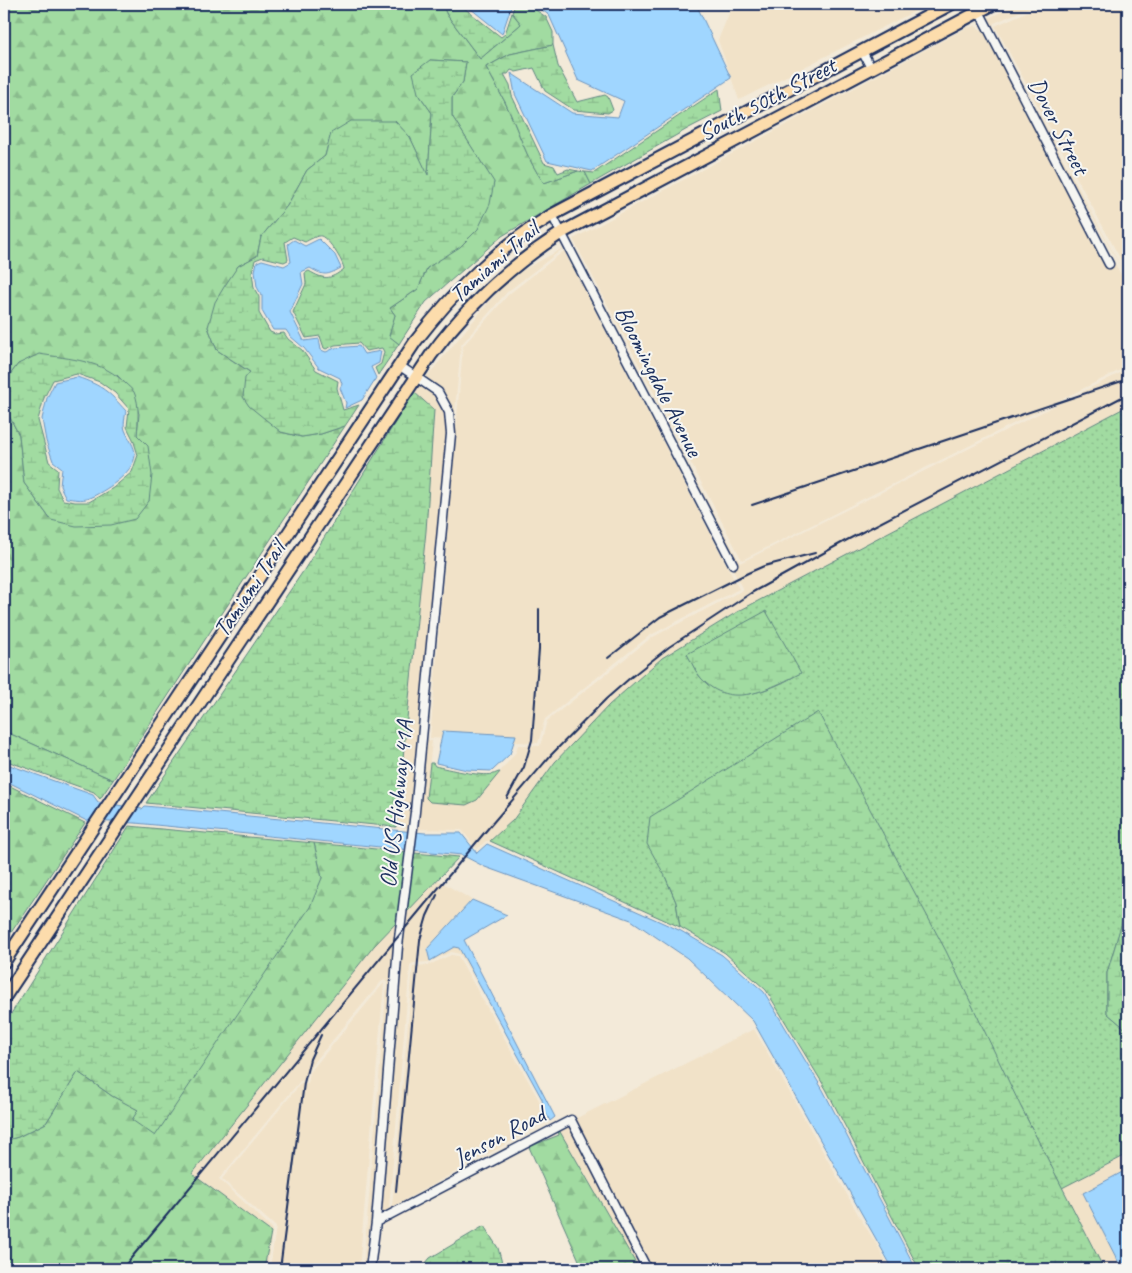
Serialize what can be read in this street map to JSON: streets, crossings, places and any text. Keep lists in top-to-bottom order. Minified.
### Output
{"streets":{"main road":["South 50th Street","Tamiami Trail"],"street":["Dover Street","Bloomingdale Avenue","Old US Highway 41A","Jenson Road"]},"crossings":[["South 50th Street","Dover Street"],["South 50th Street","Tamiami Trail"],["South 50th Street","Bloomingdale Avenue"],["Tamiami Trail","Bloomingdale Avenue"],["Tamiami Trail","Old US Highway 41A"],["Old US Highway 41A","Jenson Road"]]}
